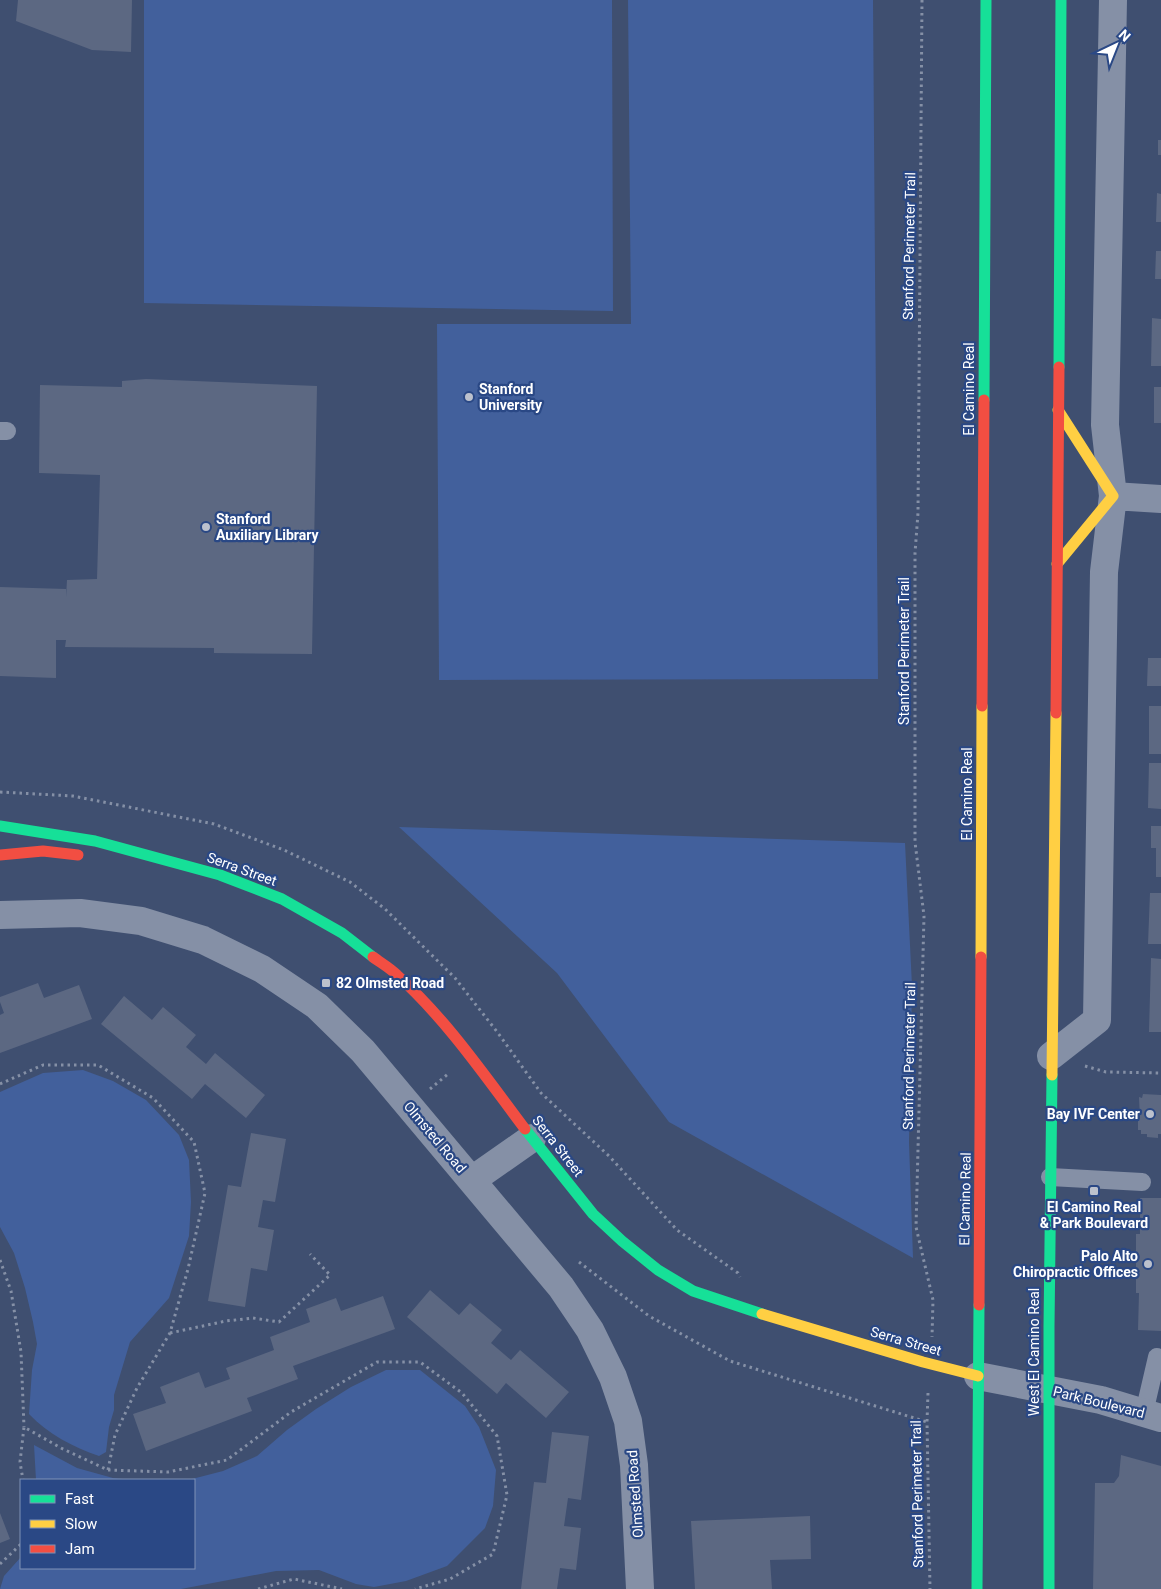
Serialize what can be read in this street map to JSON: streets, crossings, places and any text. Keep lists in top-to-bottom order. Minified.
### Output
{"streets":{"main road":["El Camino Real","Serra Street","West El Camino Real"],"street":["Olmsted Road","Park Boulevard"],"path":["Stanford Perimeter Trail"]},"crossings":[["El Camino Real","Serra Street"],["El Camino Real","Park Boulevard"],["Serra Street","Park Boulevard"],["West El Camino Real","Park Boulevard"]],"places":{"other":["Stanford University","Stanford Auxiliary Library","Bay IVF Center","Palo Alto Chiropractic Offices"],"transit":["82 Olmsted Road","El Camino Real & Park Boulevard"]},"legend":["Fast","Slow","Jam"],"north":"top right"}
